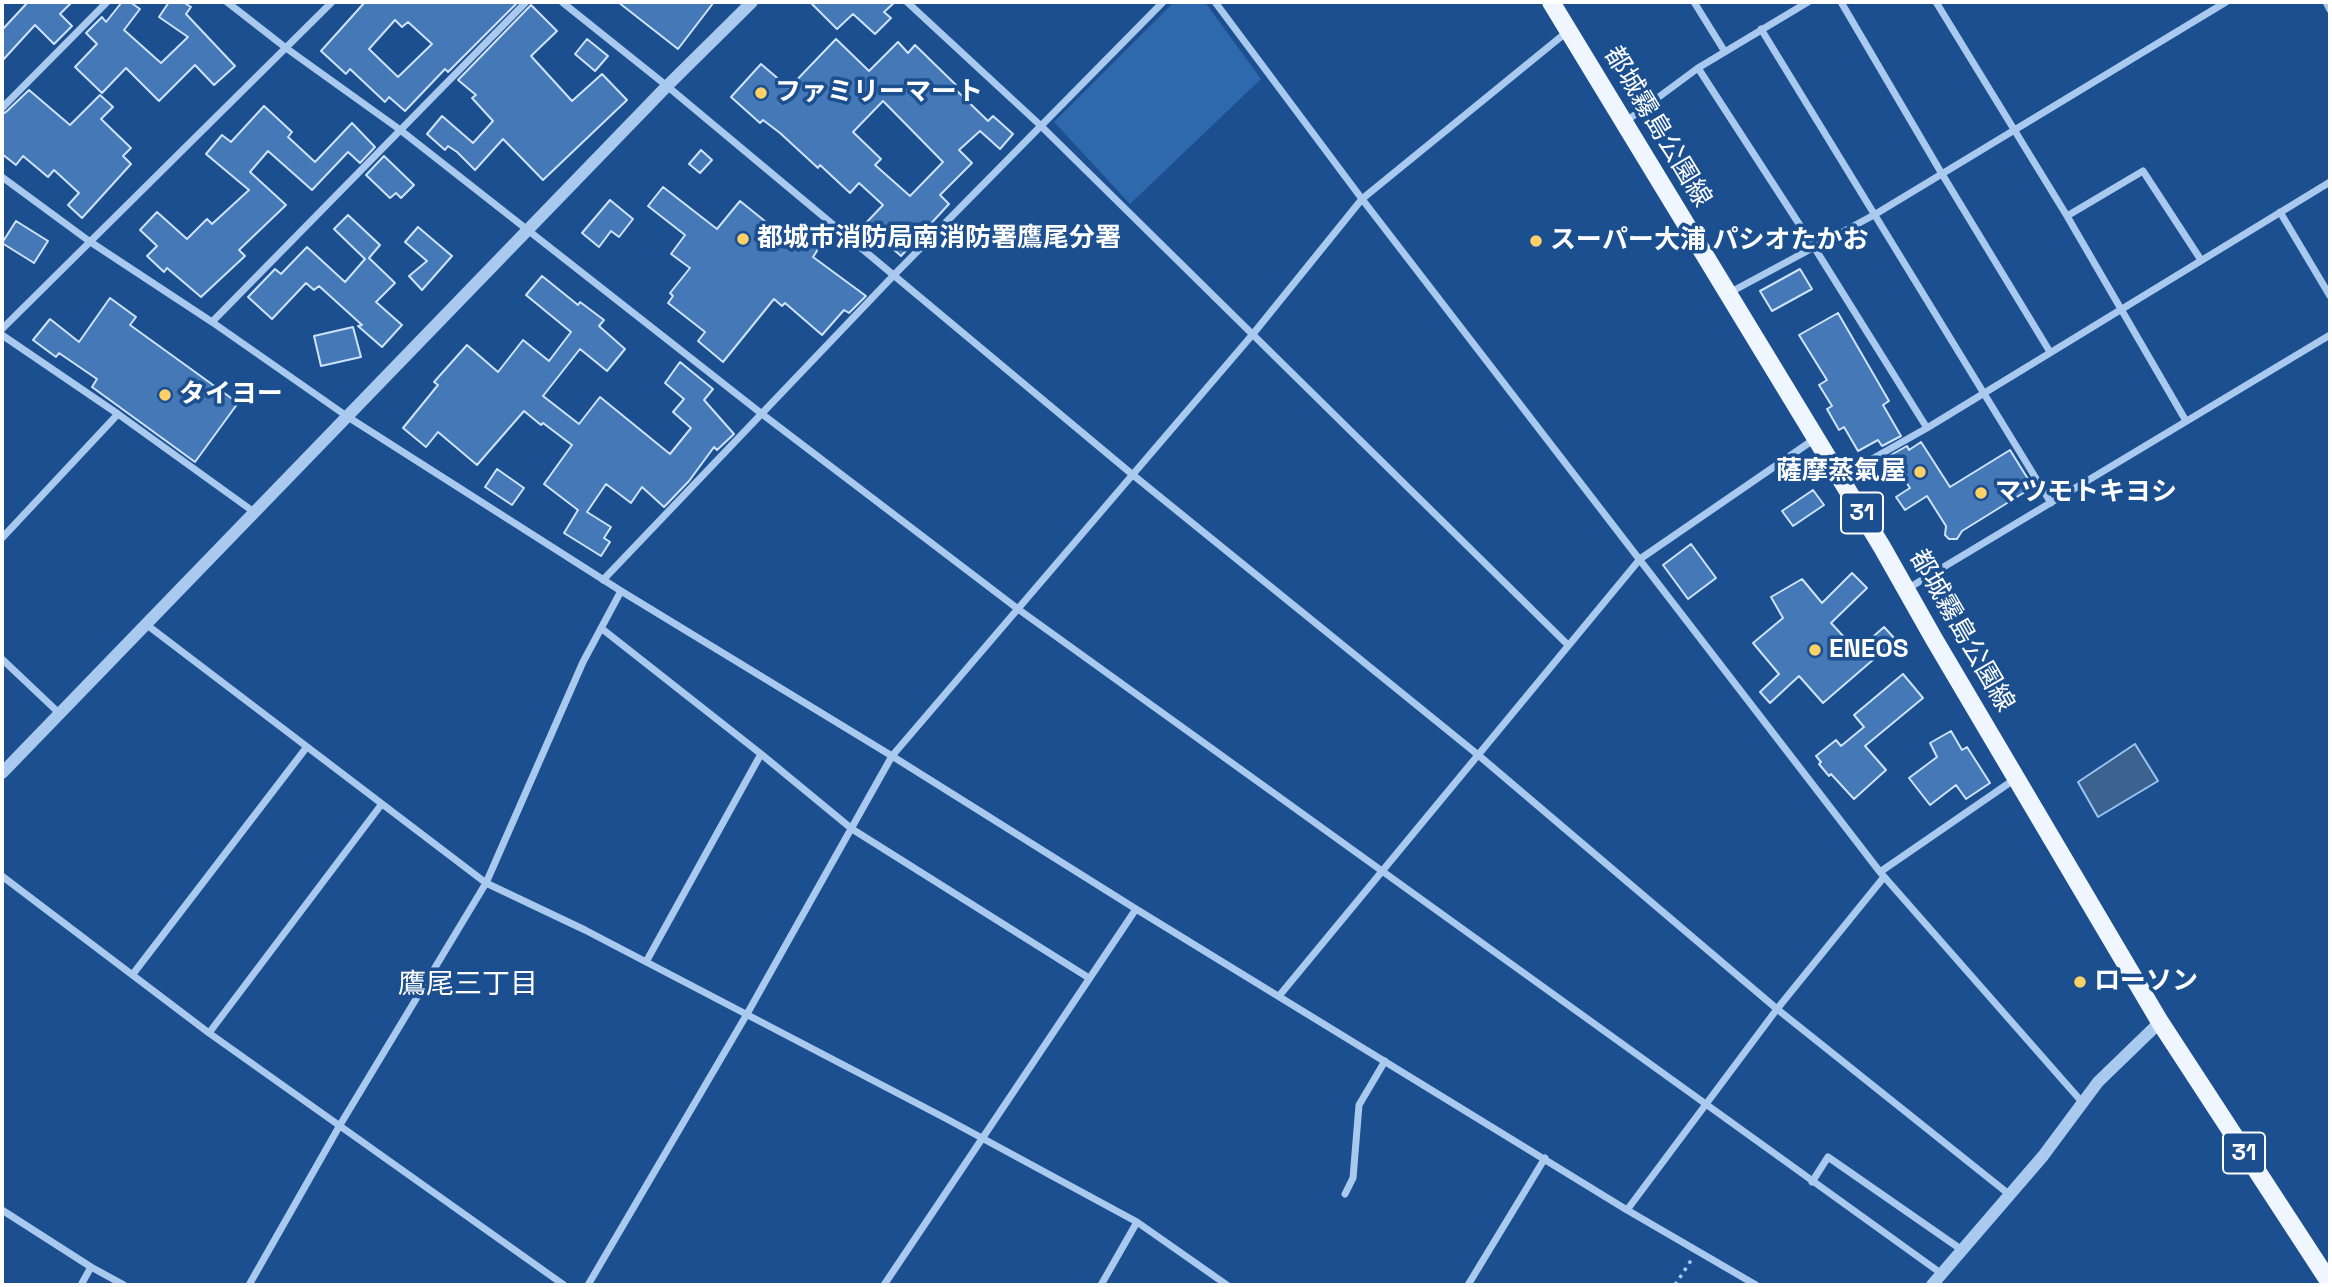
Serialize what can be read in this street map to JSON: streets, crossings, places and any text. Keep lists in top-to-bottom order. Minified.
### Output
{"streets":{"main road":["都城霧島公園線","31"]},"districts":["鷹尾三丁目"],"places":["ファミリーマート","都城市消防局南消防署鷹尾分署","スーパー大浦 パシオたかお","タイヨー","薩摩蒸氣屋","マツモトキヨシ","ENEOS","ローソン"]}
